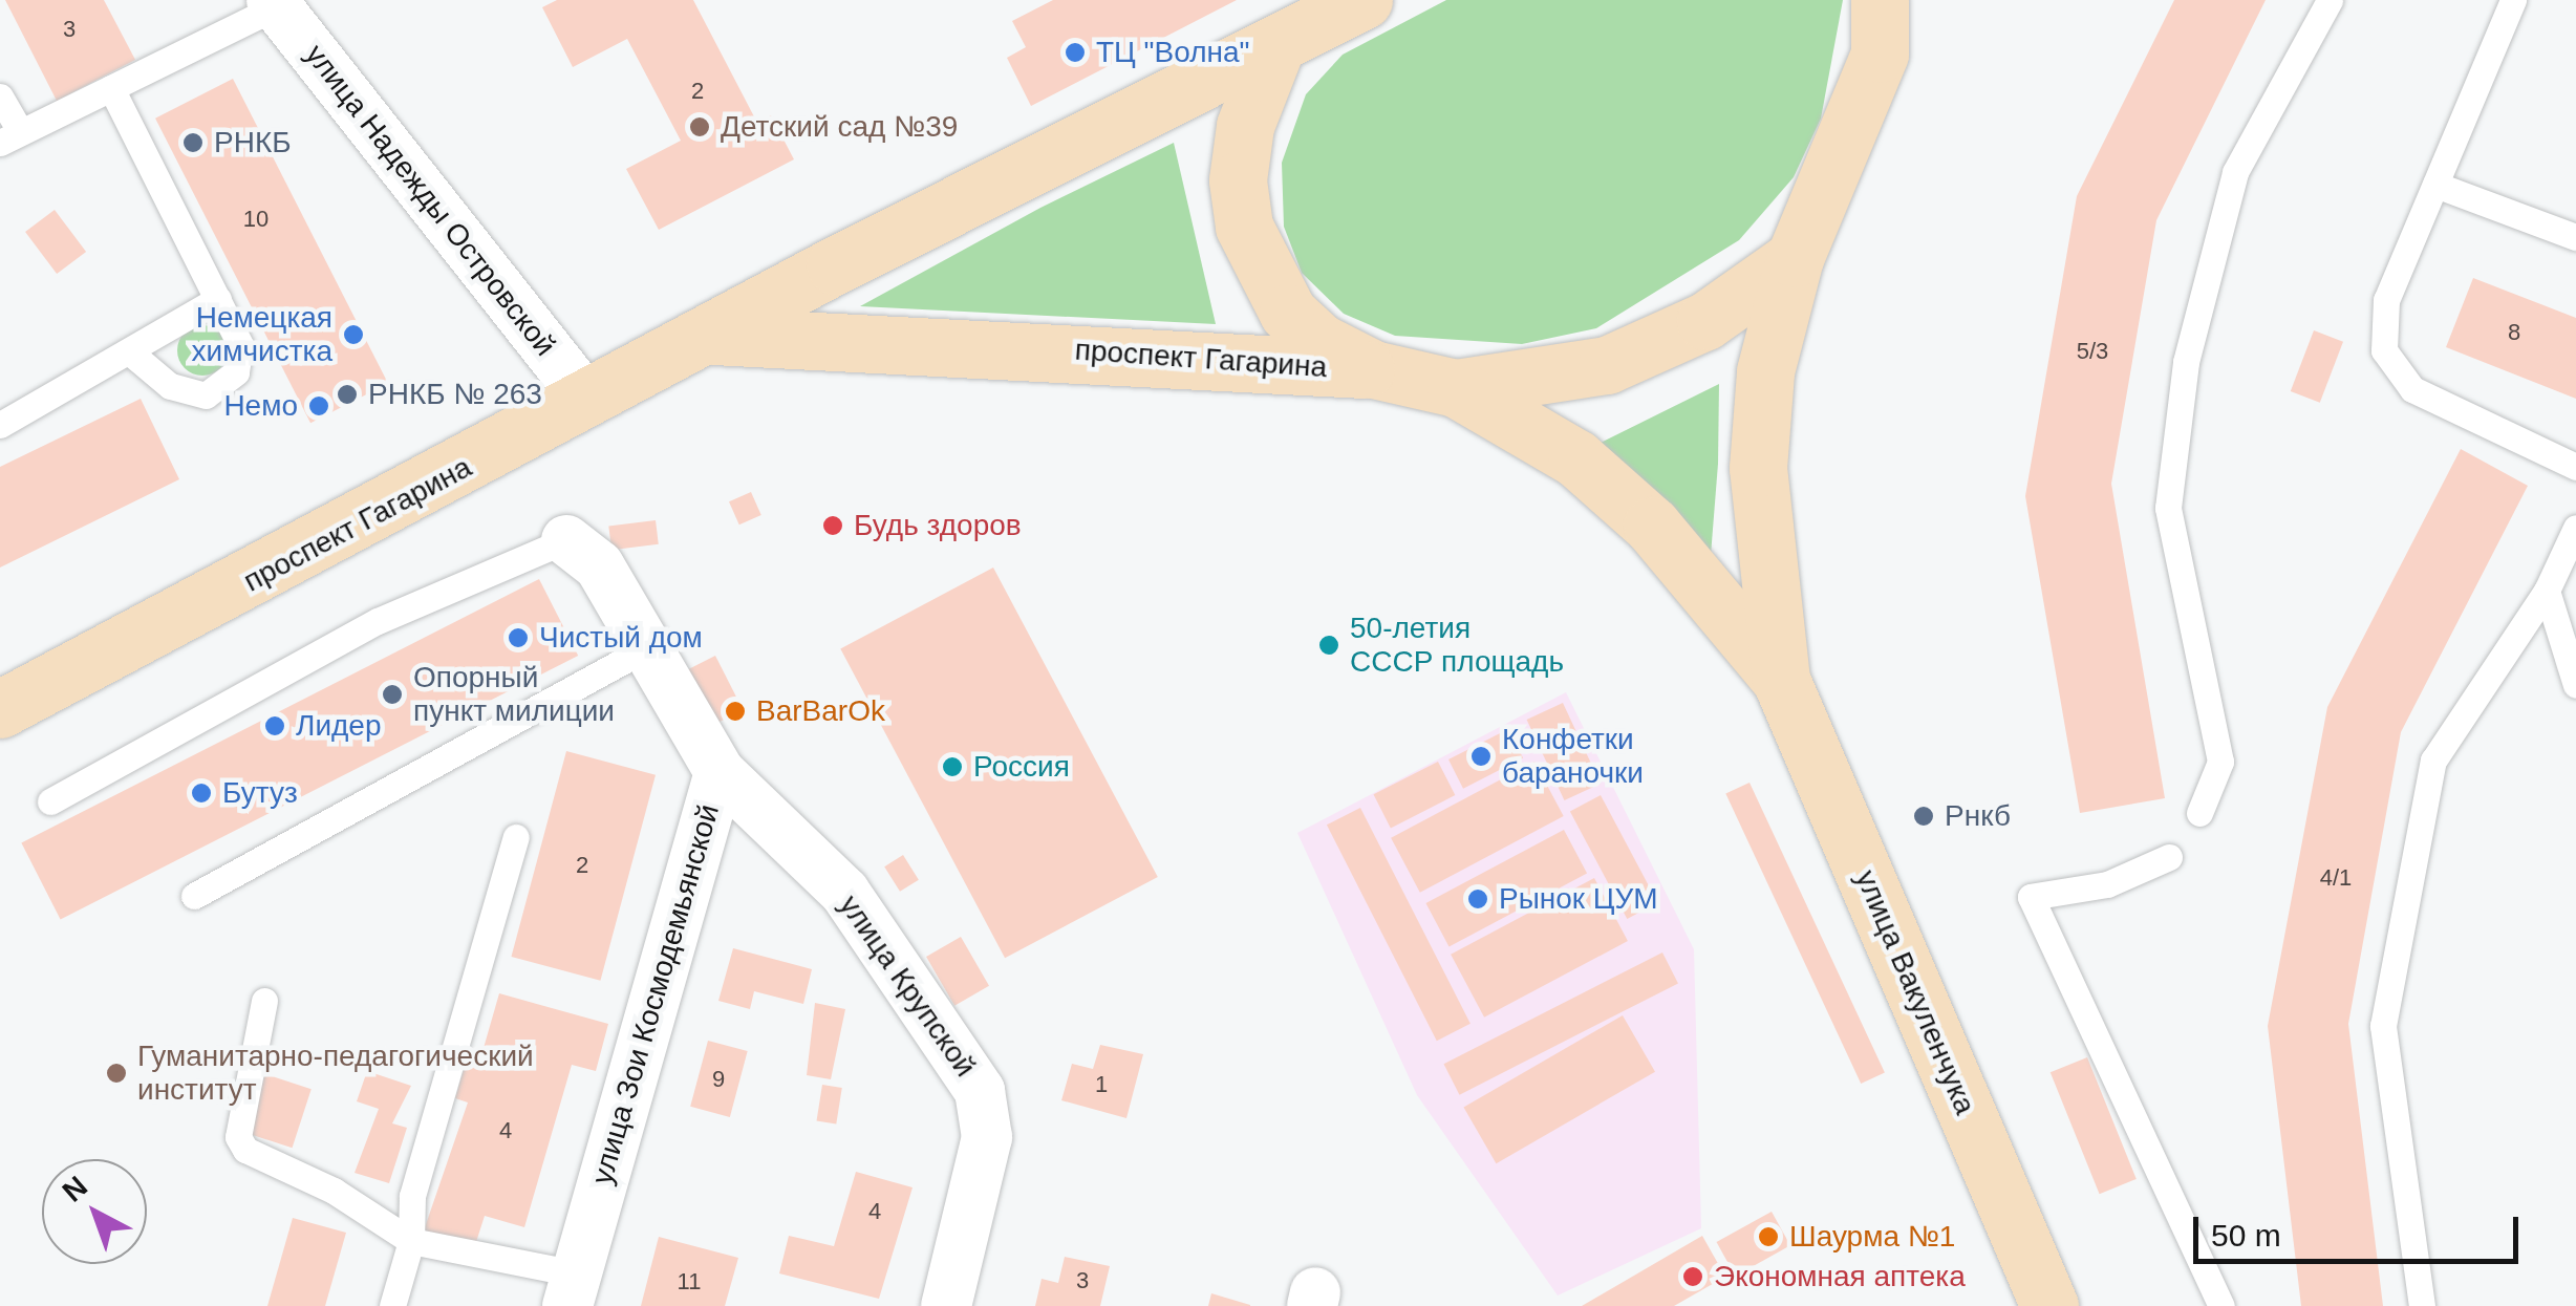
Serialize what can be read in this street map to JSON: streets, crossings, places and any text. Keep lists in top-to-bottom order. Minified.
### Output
{"streets":{"main road":["проспект Гагарина","улица Вакуленчука"],"street":["улица Надежды Островской","улица Крупской","улица Зои Космодемьянской"]},"crossings":[["улица Надежды Островской","проспект Гагарина"],["улица Крупской","улица Зои Космодемьянской"]],"places":["ТЦ \"Волна\"","Детский сад №39","РНКБ","Немецкая химчистка","РНКБ № 263","Немо","Будь здоров","Чистый дом","50-летия СССР площадь","Опорный пункт милиции","BarBarOk","Лидер","Конфетки бараночки","Россия","Бутуз","Рнкб","Рынок ЦУМ","Гуманитарно-педагогический институт","Шаурма №1","Экономная аптека"],"house_numbers":["3","2","10","8","5/3","2","4/1","9","1","4","4","3","11"],"scale_bar":"50 m","north":"top left"}
